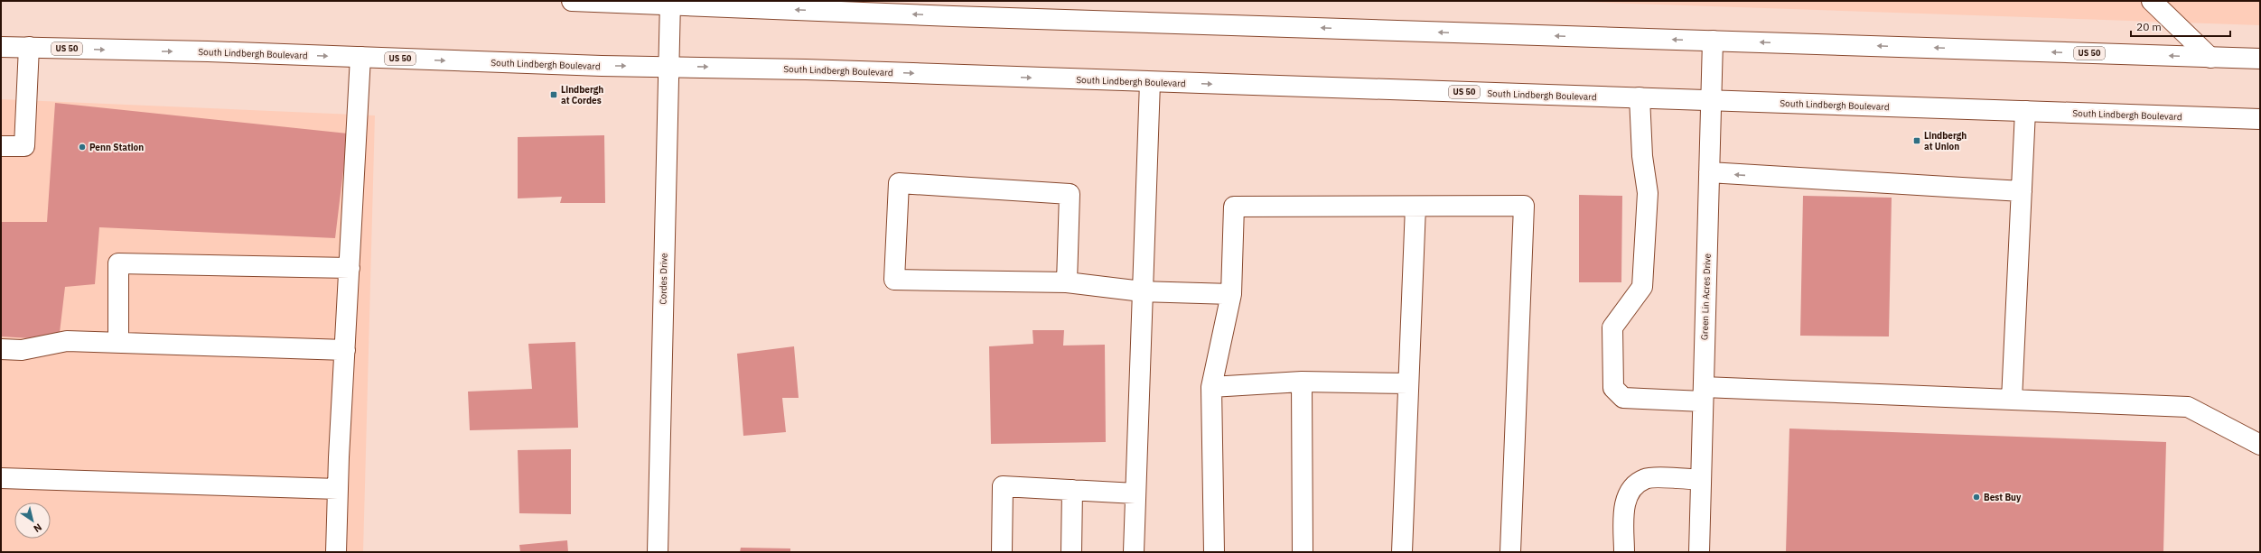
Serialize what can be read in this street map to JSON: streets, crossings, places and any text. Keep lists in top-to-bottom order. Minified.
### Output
{"streets":{"main road":["US 50","South Lindbergh Boulevard","Cordes Drive","Green Lin Acres Drive"]},"crossings":[["US 50","Cordes Drive"],["US 50","Green Lin Acres Drive"],["South Lindbergh Boulevard","Cordes Drive"],["South Lindbergh Boulevard","Green Lin Acres Drive"]],"places":{"transit":["Lindbergh at Cordes","Lindbergh at Union"],"other":["Penn Station","Best Buy"]},"scale_bar":"20 m","north":"bottom right"}
